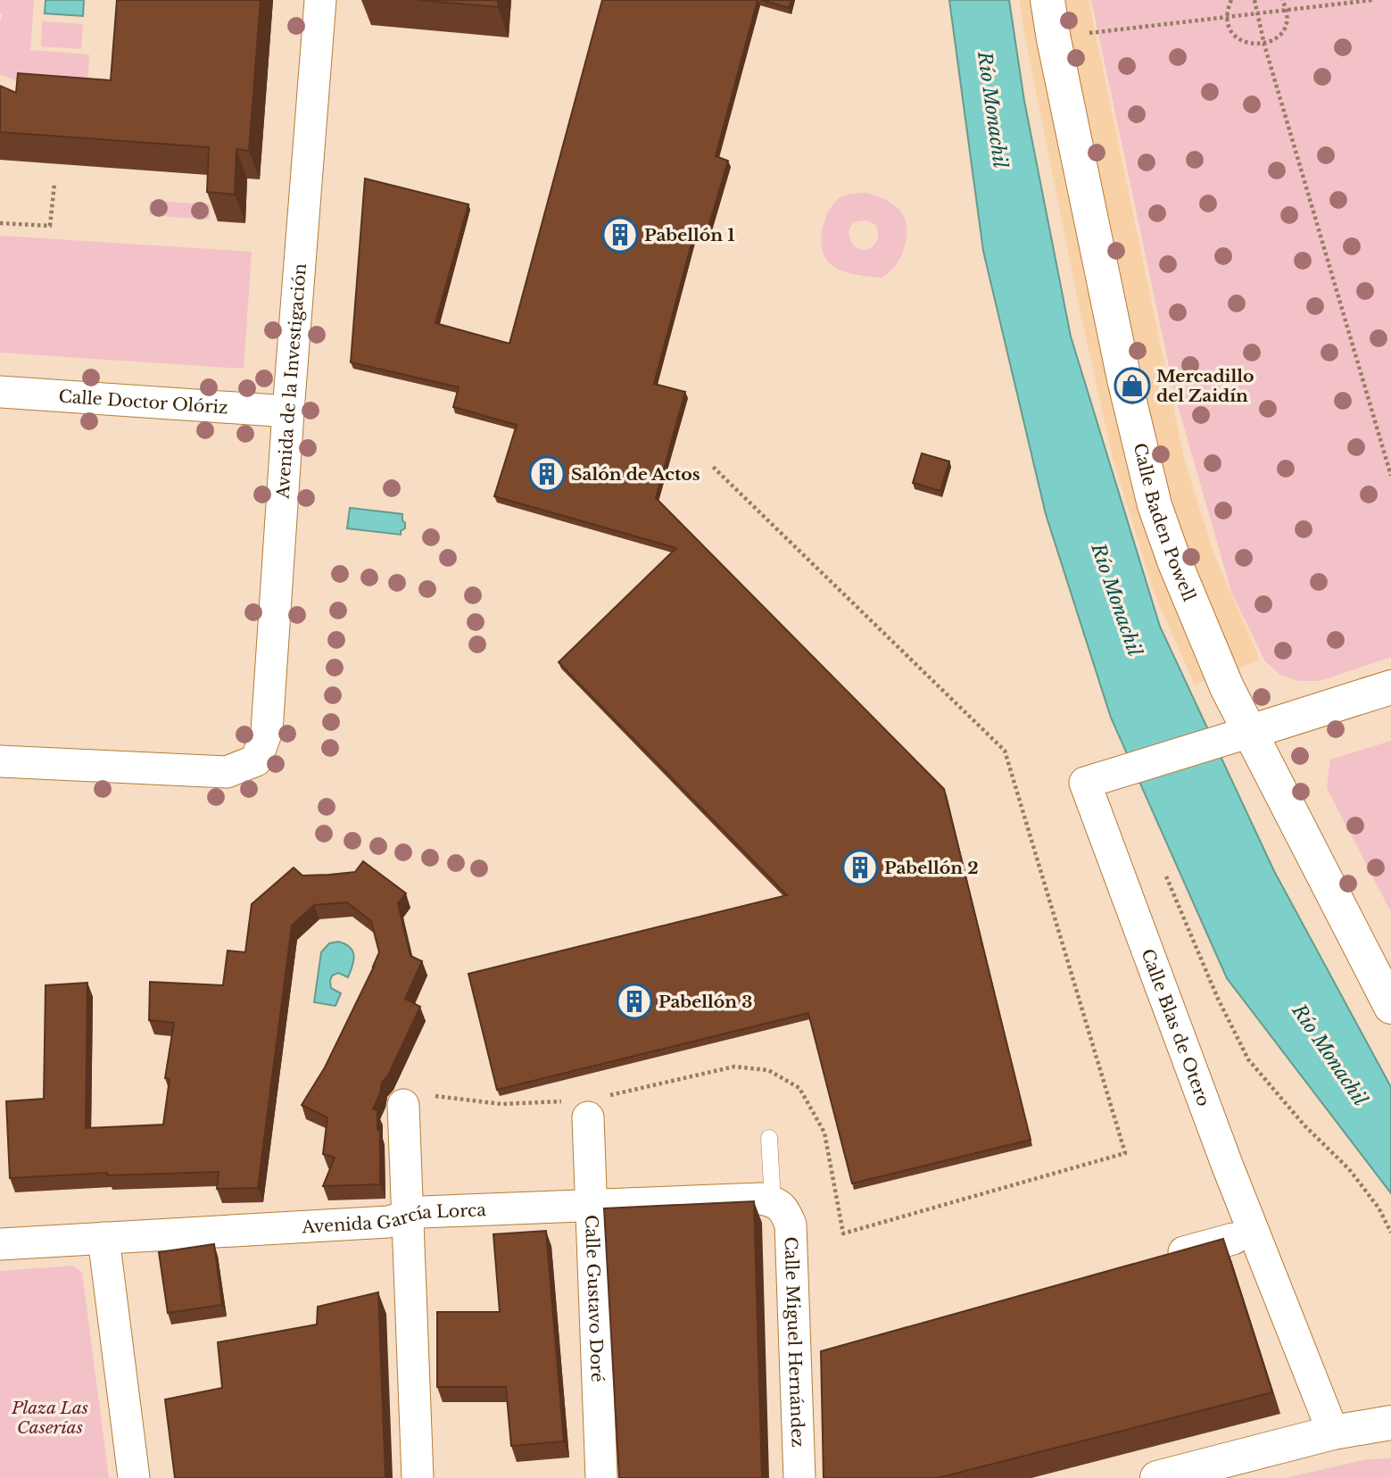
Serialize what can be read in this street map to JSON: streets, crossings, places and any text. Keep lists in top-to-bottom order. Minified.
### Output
{"streets":{"main road":["Calle Baden Powell"],"street":["Avenida de la Investigación","Calle Doctor Olóriz","Calle Blas de Otero","Avenida García Lorca","Calle Gustavo Doré","Calle Miguel Hernández"]},"crossings":[["Avenida de la Investigación","Calle Doctor Olóriz"],["Calle Baden Powell","Calle Blas de Otero"],["Avenida García Lorca","Calle Gustavo Doré"],["Avenida García Lorca","Calle Miguel Hernández"]],"water":["Río Monachil"],"parks":["Plaza Las Caserías"],"places":{"building":["Pabellón 1","Salón de Actos","Pabellón 2","Pabellón 3"],"shop":["Mercadillo del Zaidín"]}}
